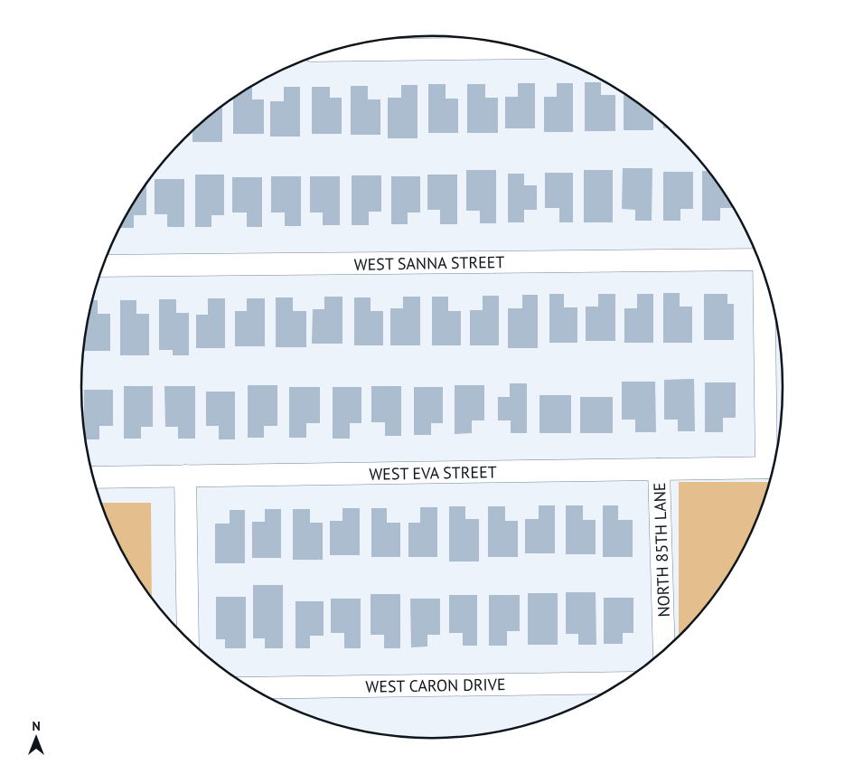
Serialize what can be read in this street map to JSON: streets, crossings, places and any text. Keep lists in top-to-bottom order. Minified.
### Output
{"streets":{"street":["WEST SANNA STREET","WEST EVA STREET","NORTH 85TH LANE","WEST CARON DRIVE"]},"crossings":[["WEST EVA STREET","NORTH 85TH LANE"]],"north":"top"}
